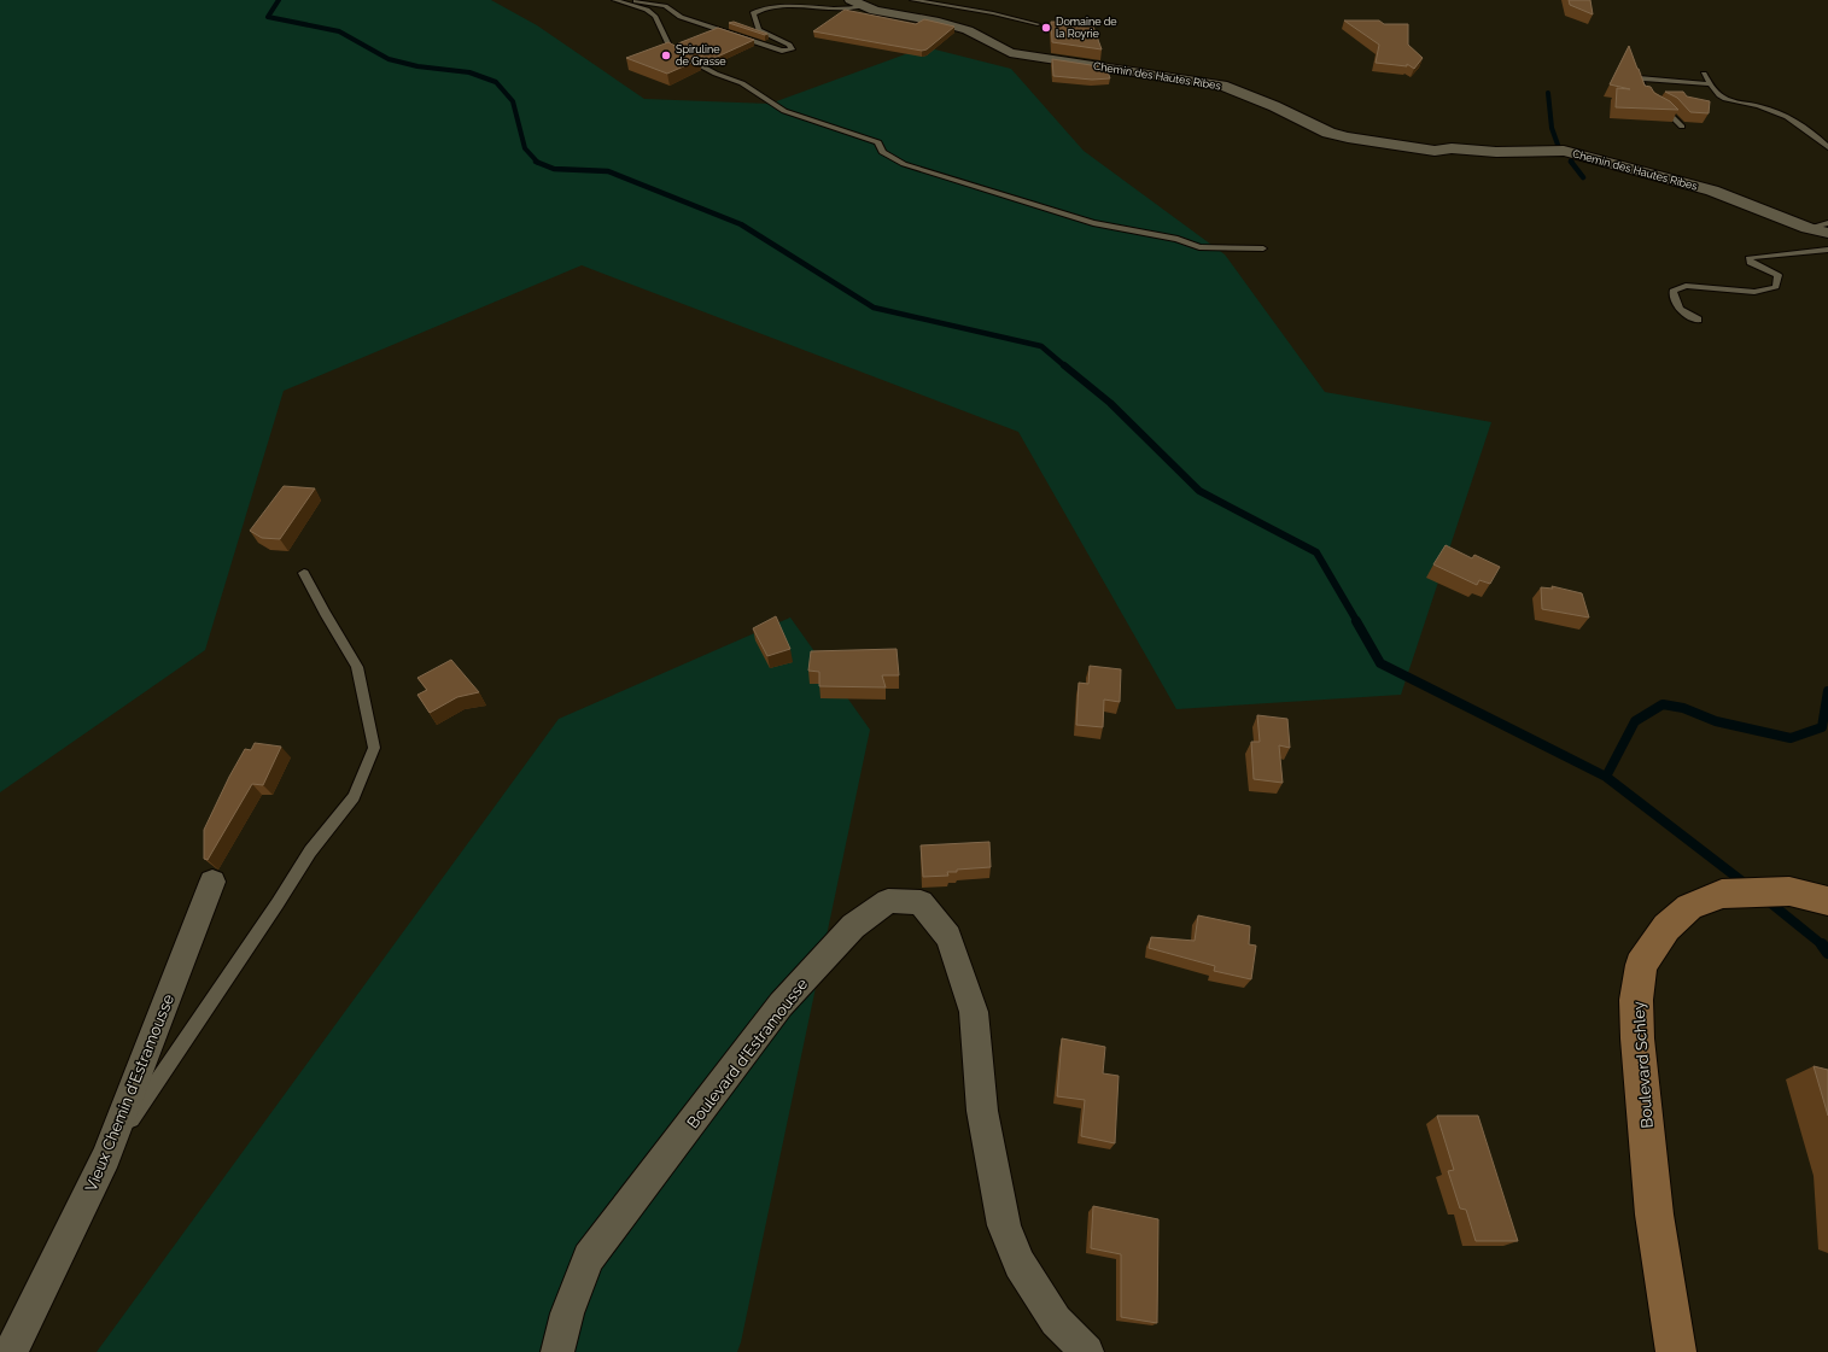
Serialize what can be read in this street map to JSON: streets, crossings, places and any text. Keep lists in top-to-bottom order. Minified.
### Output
{"streets":{"main road":["Boulevard Schley"],"street":["Chemin des Hautes Ribes","Boulevard d'Estramousse","Vieux Chemin d'Estramousse"]},"places":["Domaine de la Royrie","Spiruline de Grasse"]}
